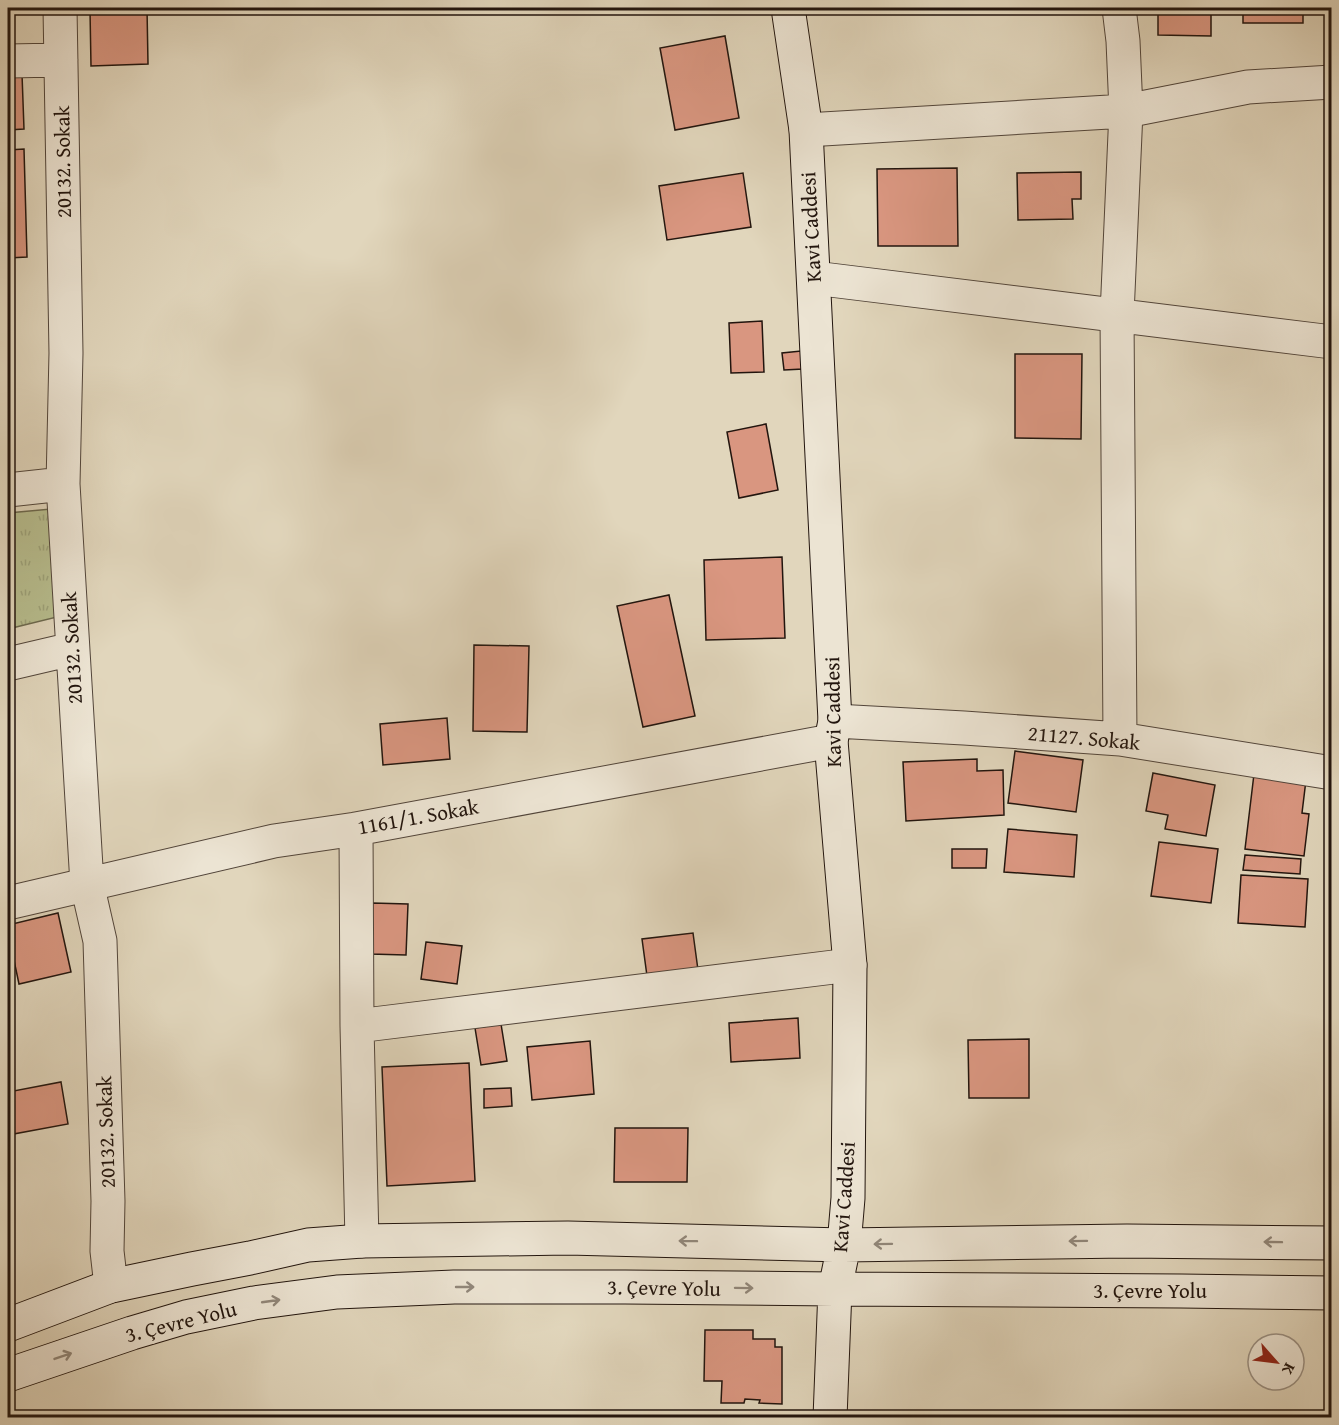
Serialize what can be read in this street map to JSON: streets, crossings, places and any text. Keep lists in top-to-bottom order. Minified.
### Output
{"streets":{"street":["20132. Sokak","Kavi Caddesi","21127. Sokak","1161/1. Sokak","3. Çevre Yolu"]},"crossings":[["20132. Sokak","1161/1. Sokak"],["Kavi Caddesi","21127. Sokak"],["Kavi Caddesi","1161/1. Sokak"],["Kavi Caddesi","3. Çevre Yolu"],["21127. Sokak","1161/1. Sokak"]],"north":"bottom right"}
